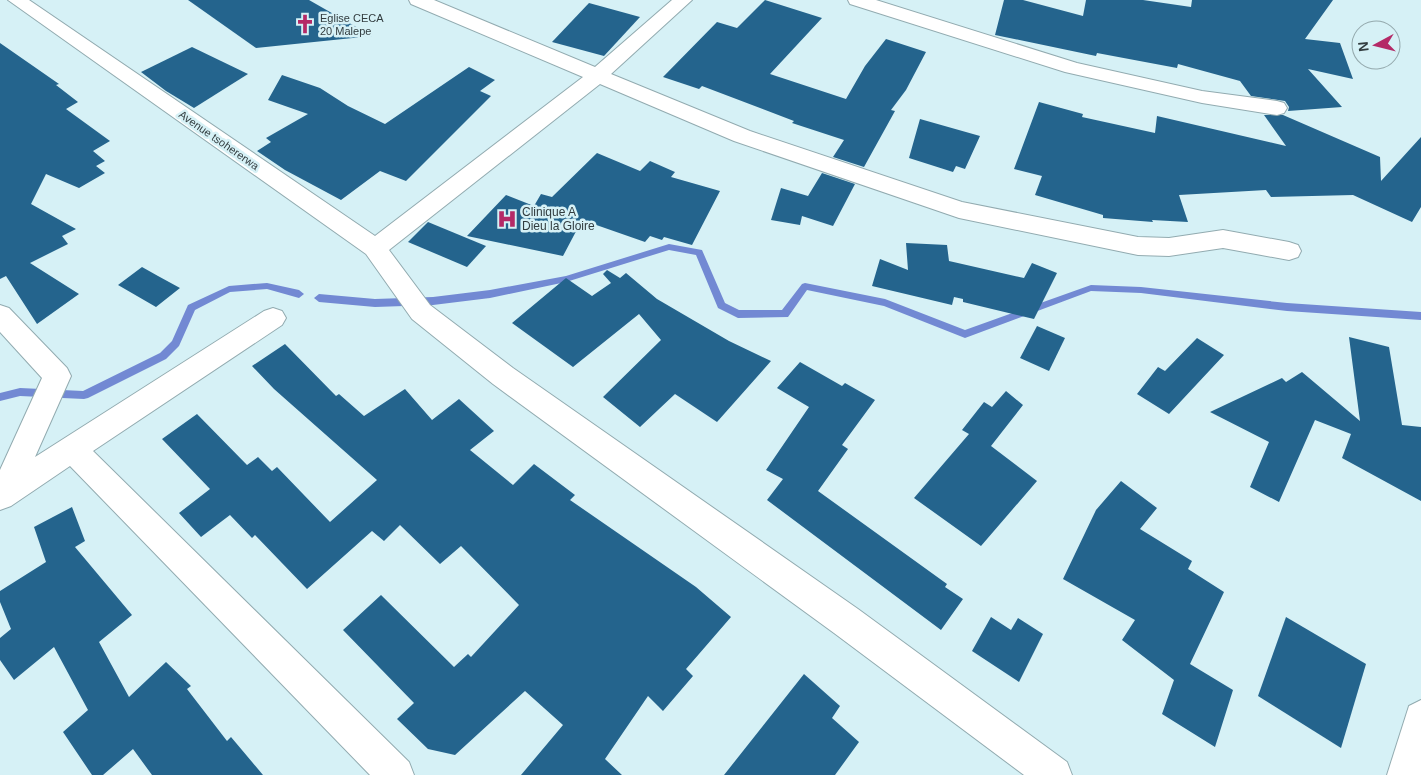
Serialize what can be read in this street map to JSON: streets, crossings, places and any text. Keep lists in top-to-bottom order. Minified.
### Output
{"streets":{"street":["Avenue tsohererwa"]},"places":{"church":["Eglise CECA 20 Malepe"],"hospital":["Clinique A Dieu la Gloire"]},"north":"left"}
